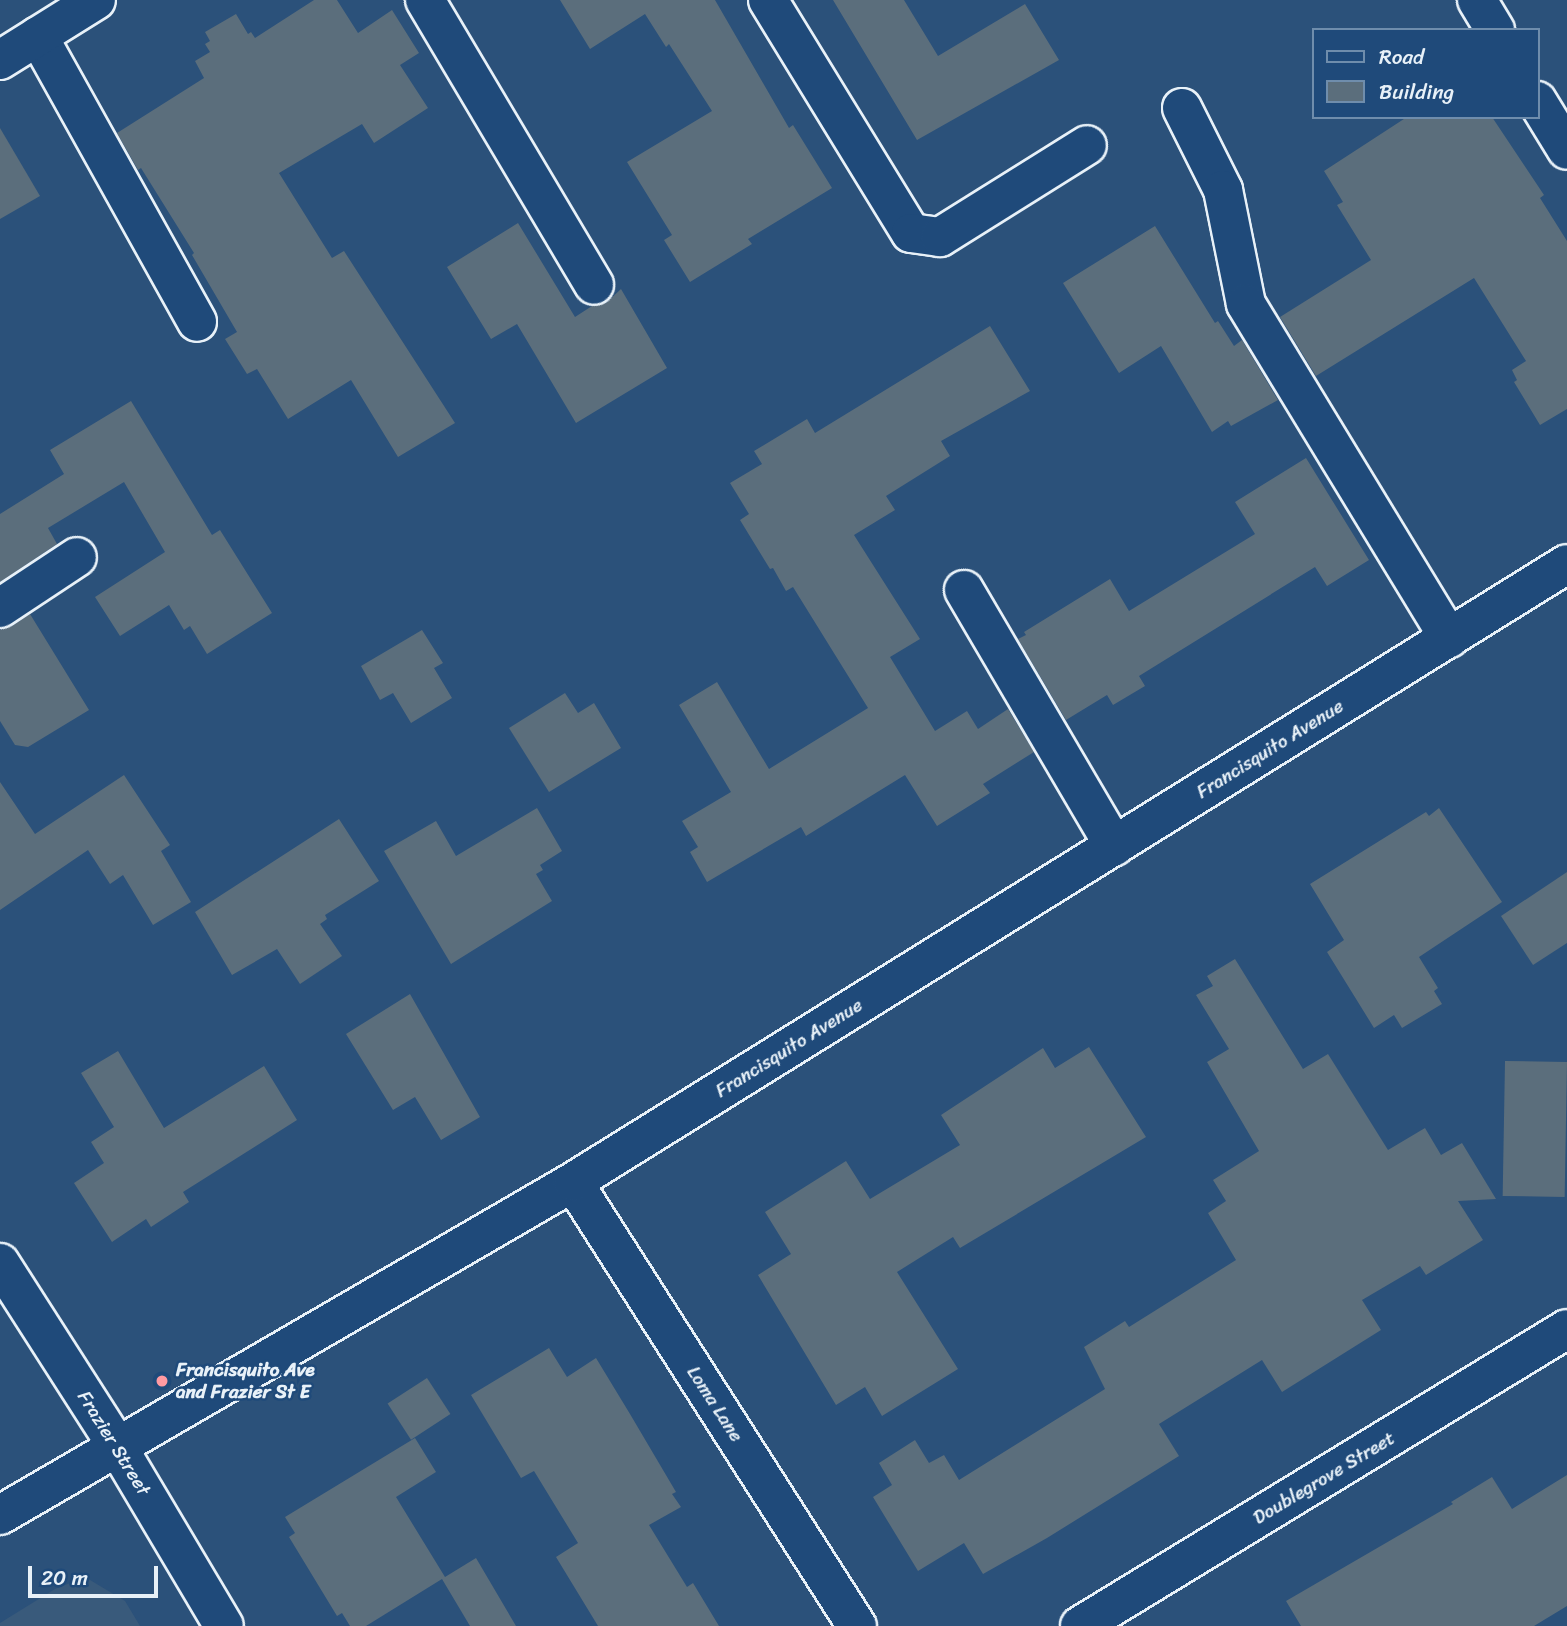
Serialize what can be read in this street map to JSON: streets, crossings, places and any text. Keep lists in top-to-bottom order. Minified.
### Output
{"streets":{"street":["Francisquito Avenue","Loma Lane","Frazier Street","Doublegrove Street"]},"crossings":[["Francisquito Avenue","Loma Lane"],["Francisquito Avenue","Frazier Street"]],"places":["Francisquito Ave and Frazier St E"],"legend":["Road","Building"],"scale_bar":"20 m"}
